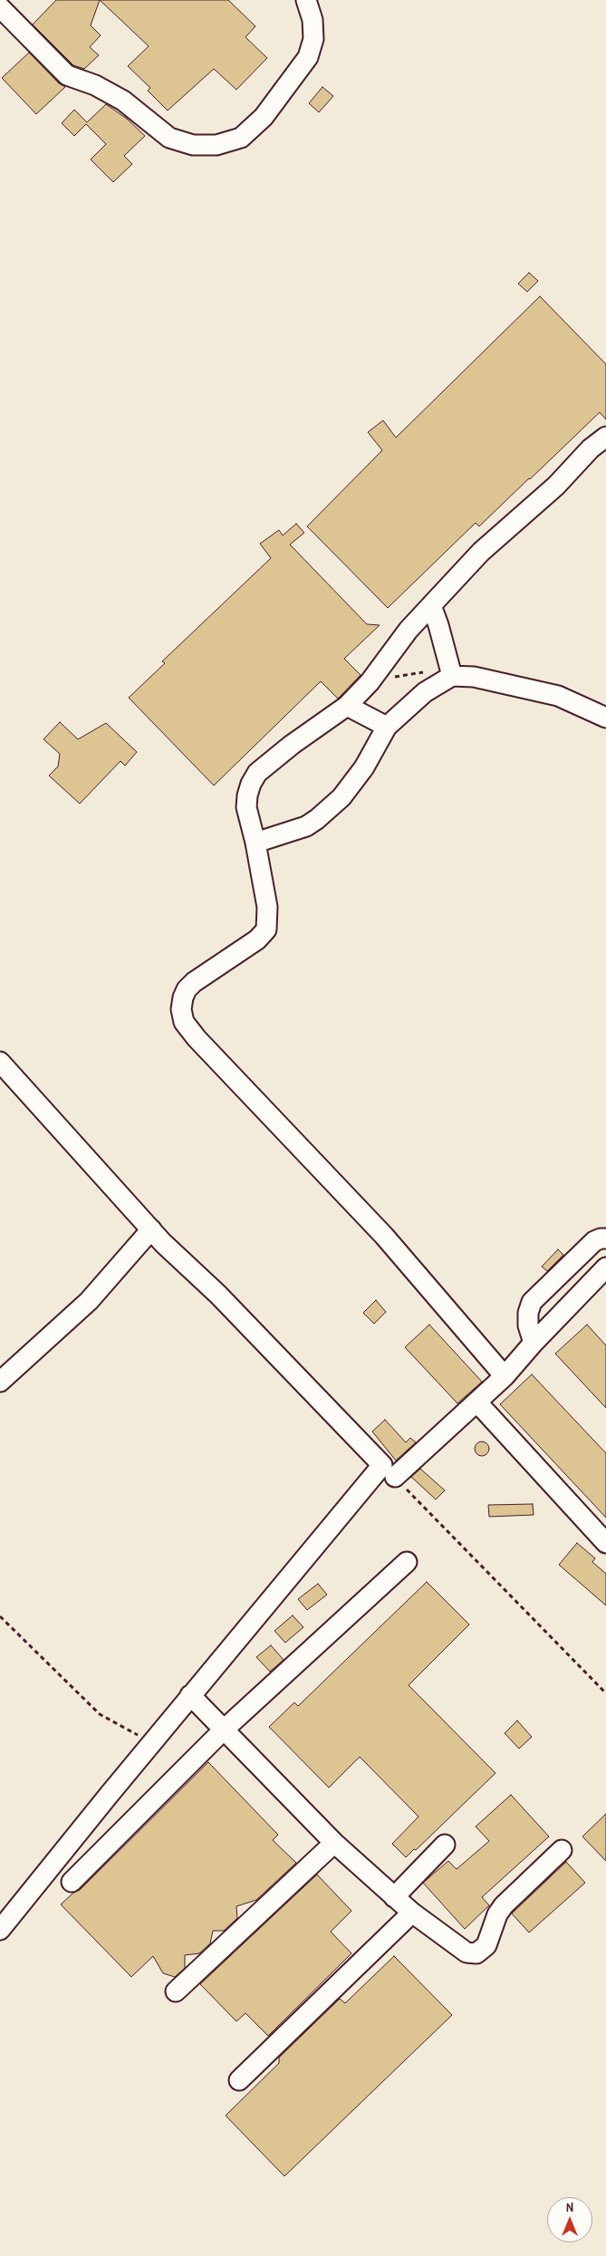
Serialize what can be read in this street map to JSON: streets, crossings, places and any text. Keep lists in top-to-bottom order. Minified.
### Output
{"north":"top"}
